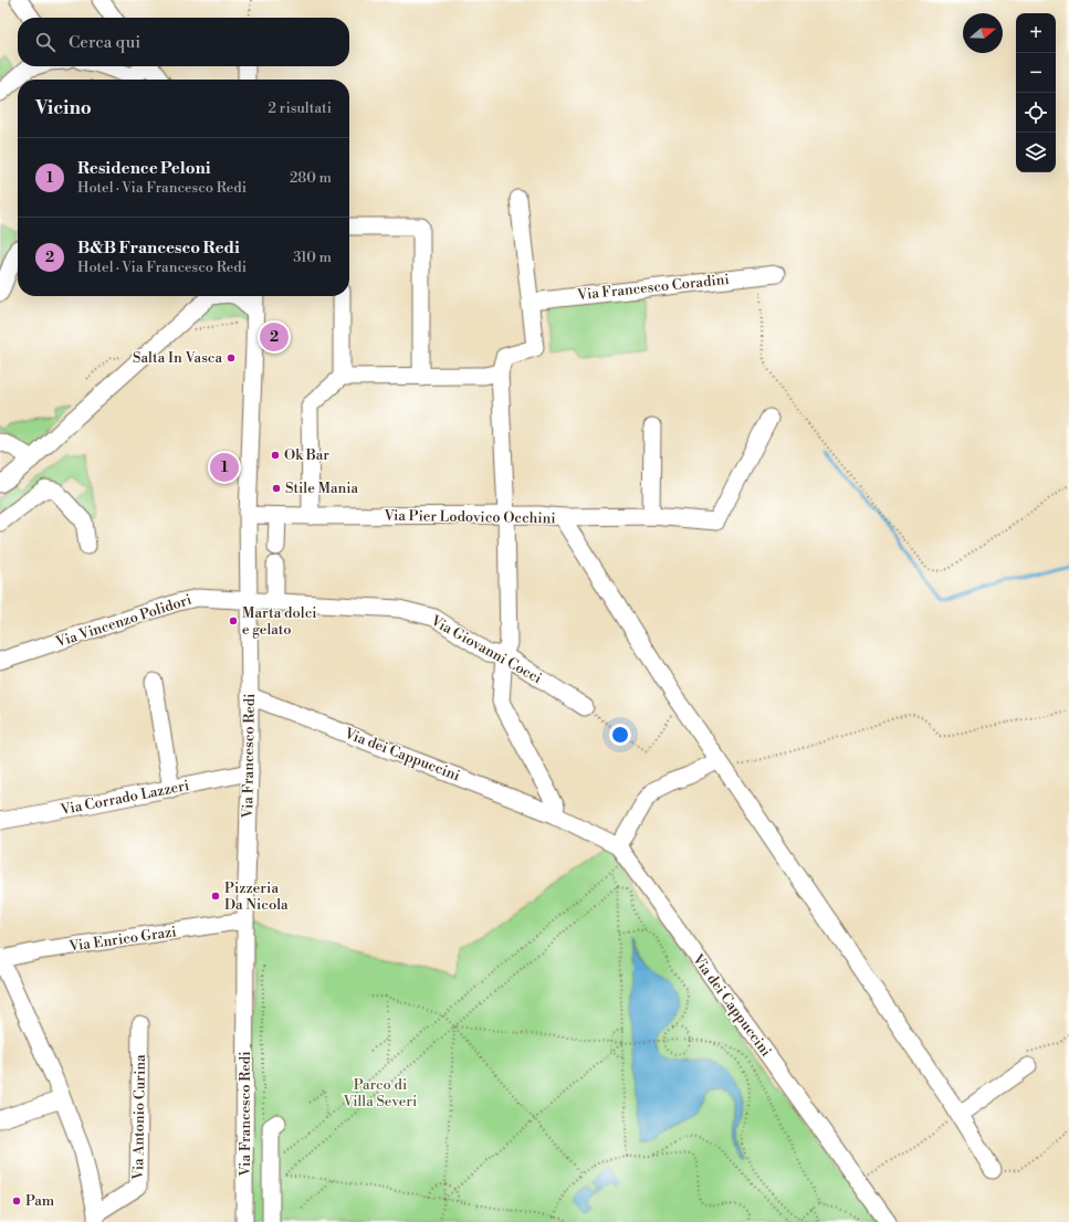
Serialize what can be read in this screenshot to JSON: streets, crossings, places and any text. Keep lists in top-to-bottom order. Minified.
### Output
{"streets":{"street":["Via Francesco Coradini","Via Pier Lodovico Occhini","Via Vincenzo Polidori","Via Giovanni Cocci","Via dei Cappuccini","Via Francesco Redi","Via Corrado Lazzeri","Via Enrico Grazi","Via Antonio Curina"]},"crossings":[["Via Pier Lodovico Occhini","Via Francesco Redi"],["Via Vincenzo Polidori","Via Giovanni Cocci"],["Via Vincenzo Polidori","Via Francesco Redi"],["Via Giovanni Cocci","Via Francesco Redi"],["Via dei Cappuccini","Via Francesco Redi"],["Via Francesco Redi","Via Corrado Lazzeri"],["Via Francesco Redi","Via Enrico Grazi"],["Via Enrico Grazi","Via Antonio Curina"]],"parks":["Parco di Villa Severi"],"places":["Salta In Vasca","Ok Bar","Stile Mania","Marta dolci e gelato","Pizzeria Da Nicola","Pam"],"north":"right","page":{"map_buttons":["+","−"],"search":"Cerca qui","heading":["Vicino","2 risultati"],"list":[{"mark":"1","name":"Residence Peloni","note":"Hotel · Via Francesco Redi","value":"280 m"},{"mark":"2","name":"B&B Francesco Redi","note":"Hotel · Via Francesco Redi","value":"310 m"}],"pins":["2","1"]}}
